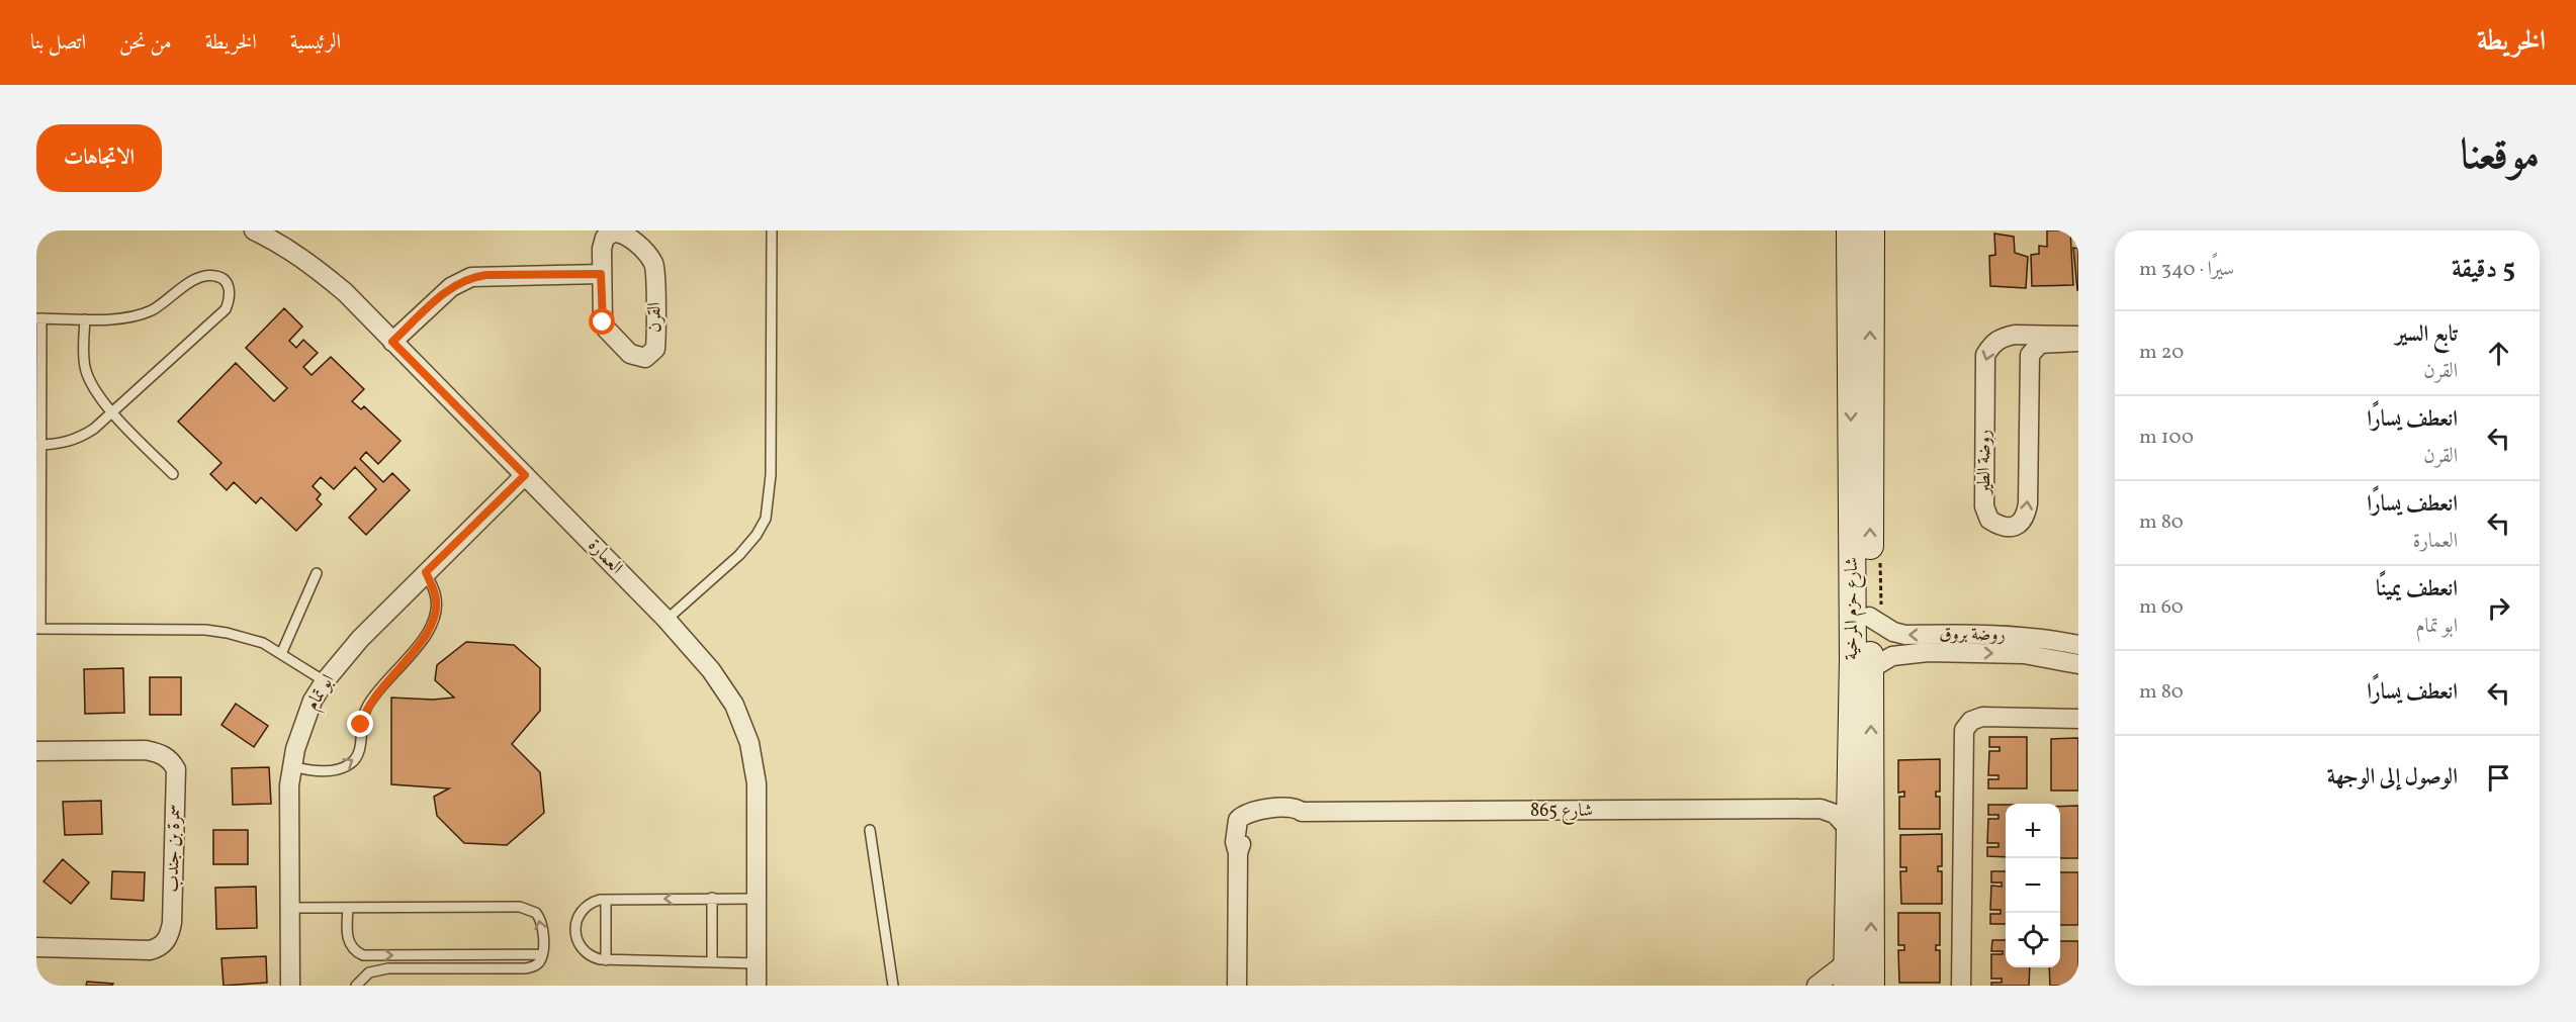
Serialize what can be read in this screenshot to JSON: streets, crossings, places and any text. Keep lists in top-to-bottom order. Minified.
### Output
{"streets":{"street":["القرن","روضة الطير","العمارة","شارع حزم المرخية","روضة بروق","ابو تمام","شارع 865","سمرة بن جندب"]},"crossings":[["العمارة","ابو تمام"],["شارع حزم المرخية","روضة بروق"]],"page":{"header":"الخريطة","nav":["الرئيسية","الخريطة","من نحن","اتصل بنا"],"title":"موقعنا","buttons":"الاتجاهات","heading":["5 دقيقة","سيرًا · 340 m"],"list":[["تابع السير","القرن","20 m"],["انعطف يسارًا","القرن","100 m"],["انعطف يسارًا","العمارة","80 m"],["انعطف يمينًا","ابو تمام","60 m"],["انعطف يسارًا","80 m"],"الوصول إلى الوجهة"],"map_buttons":["+","−"]}}
